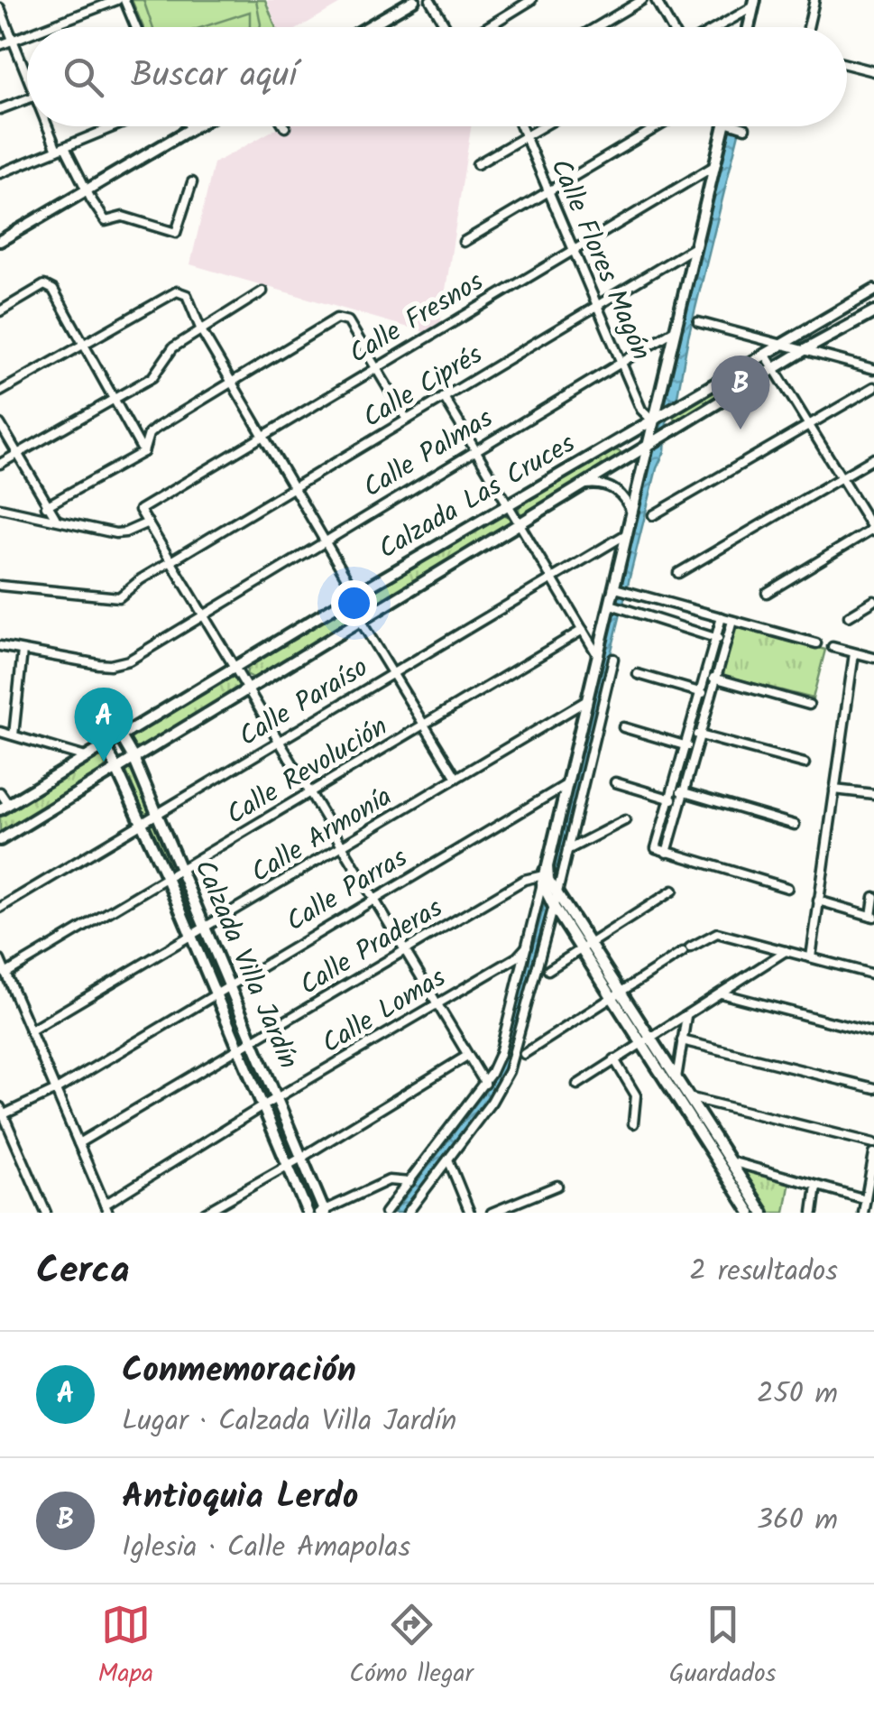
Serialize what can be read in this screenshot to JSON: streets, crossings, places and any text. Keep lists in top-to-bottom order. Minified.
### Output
{"streets":{"street":["Calle Flores Magón","Calle Fresnos","Calle Ciprés","Calle Palmas","Calzada Las Cruces","Calle Paraíso","Calle Revolución","Calle Armonía","Calle Parras","Calle Praderas","Calzada Villa Jardín","Calle Lomas"]},"crossings":[["Calle Flores Magón","Calle Fresnos"],["Calle Flores Magón","Calle Ciprés"],["Calle Flores Magón","Calle Palmas"],["Calle Flores Magón","Calzada Las Cruces"],["Calzada Las Cruces","Calzada Villa Jardín"],["Calle Paraíso","Calzada Villa Jardín"],["Calle Revolución","Calzada Villa Jardín"],["Calle Armonía","Calzada Villa Jardín"],["Calle Parras","Calzada Villa Jardín"],["Calle Praderas","Calzada Villa Jardín"],["Calzada Villa Jardín","Calle Lomas"]],"page":{"search":"Buscar aquí","pins":["B","A"],"heading":["Cerca","2 resultados"],"list":[{"mark":"A","name":"Conmemoración","note":"Lugar · Calzada Villa Jardín","value":"250 m"},{"mark":"B","name":"Antioquia Lerdo","note":"Iglesia · Calle Amapolas","value":"360 m"}],"nav":["Mapa","Cómo llegar","Guardados"]}}
